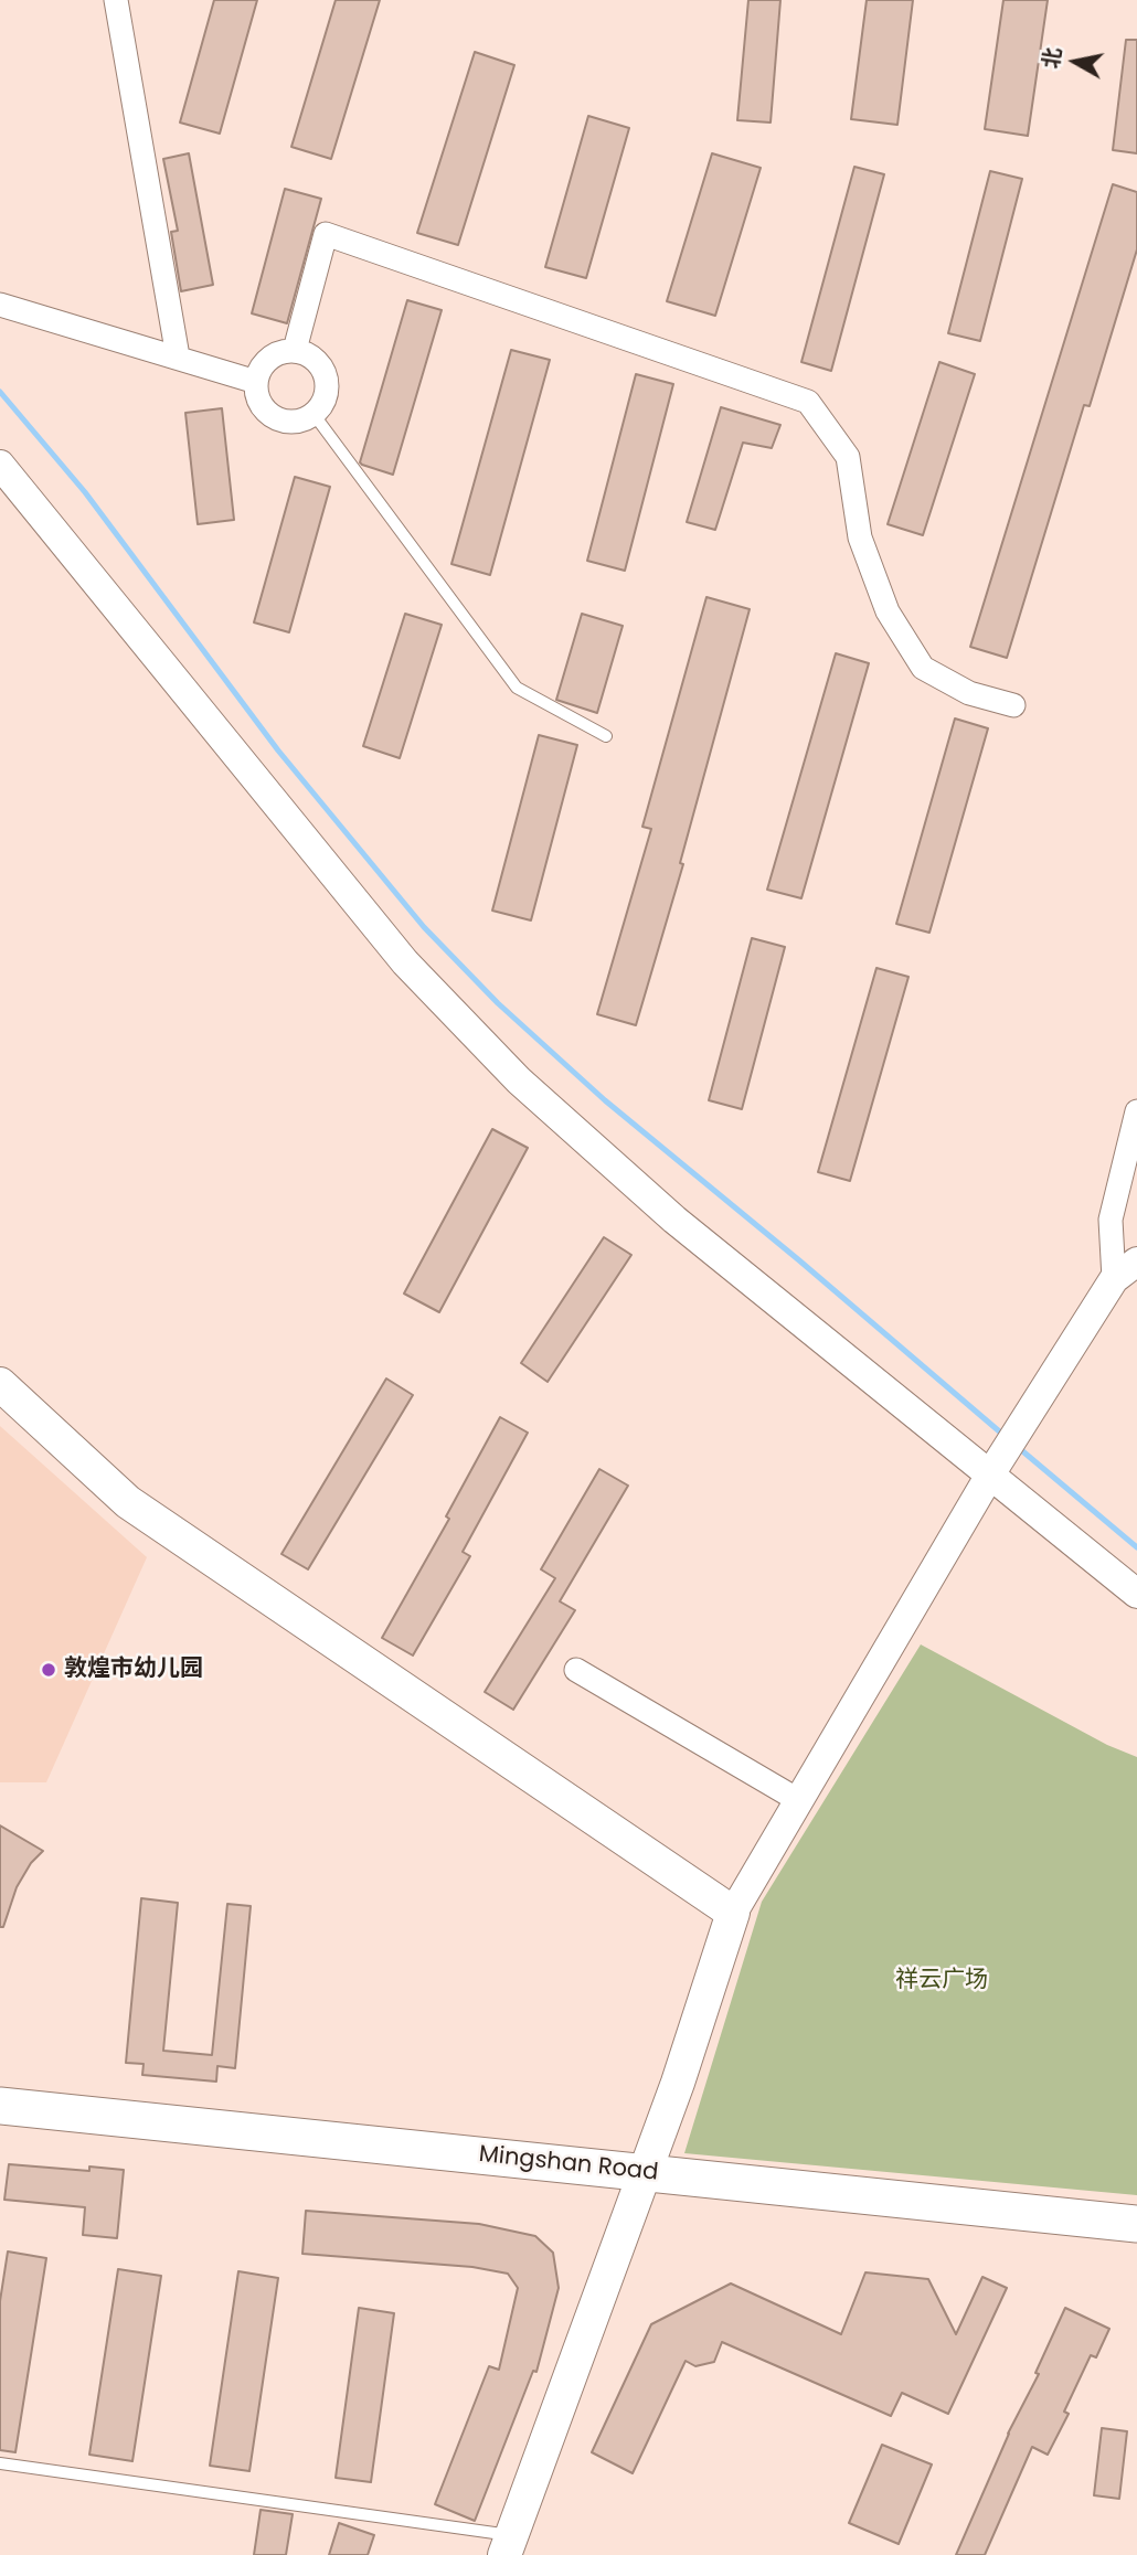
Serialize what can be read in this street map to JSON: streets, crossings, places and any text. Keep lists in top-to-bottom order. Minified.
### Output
{"streets":{"main road":["Mingshan Road"]},"parks":["祥云广场"],"places":["敦煌市幼儿园"],"north":"left"}
